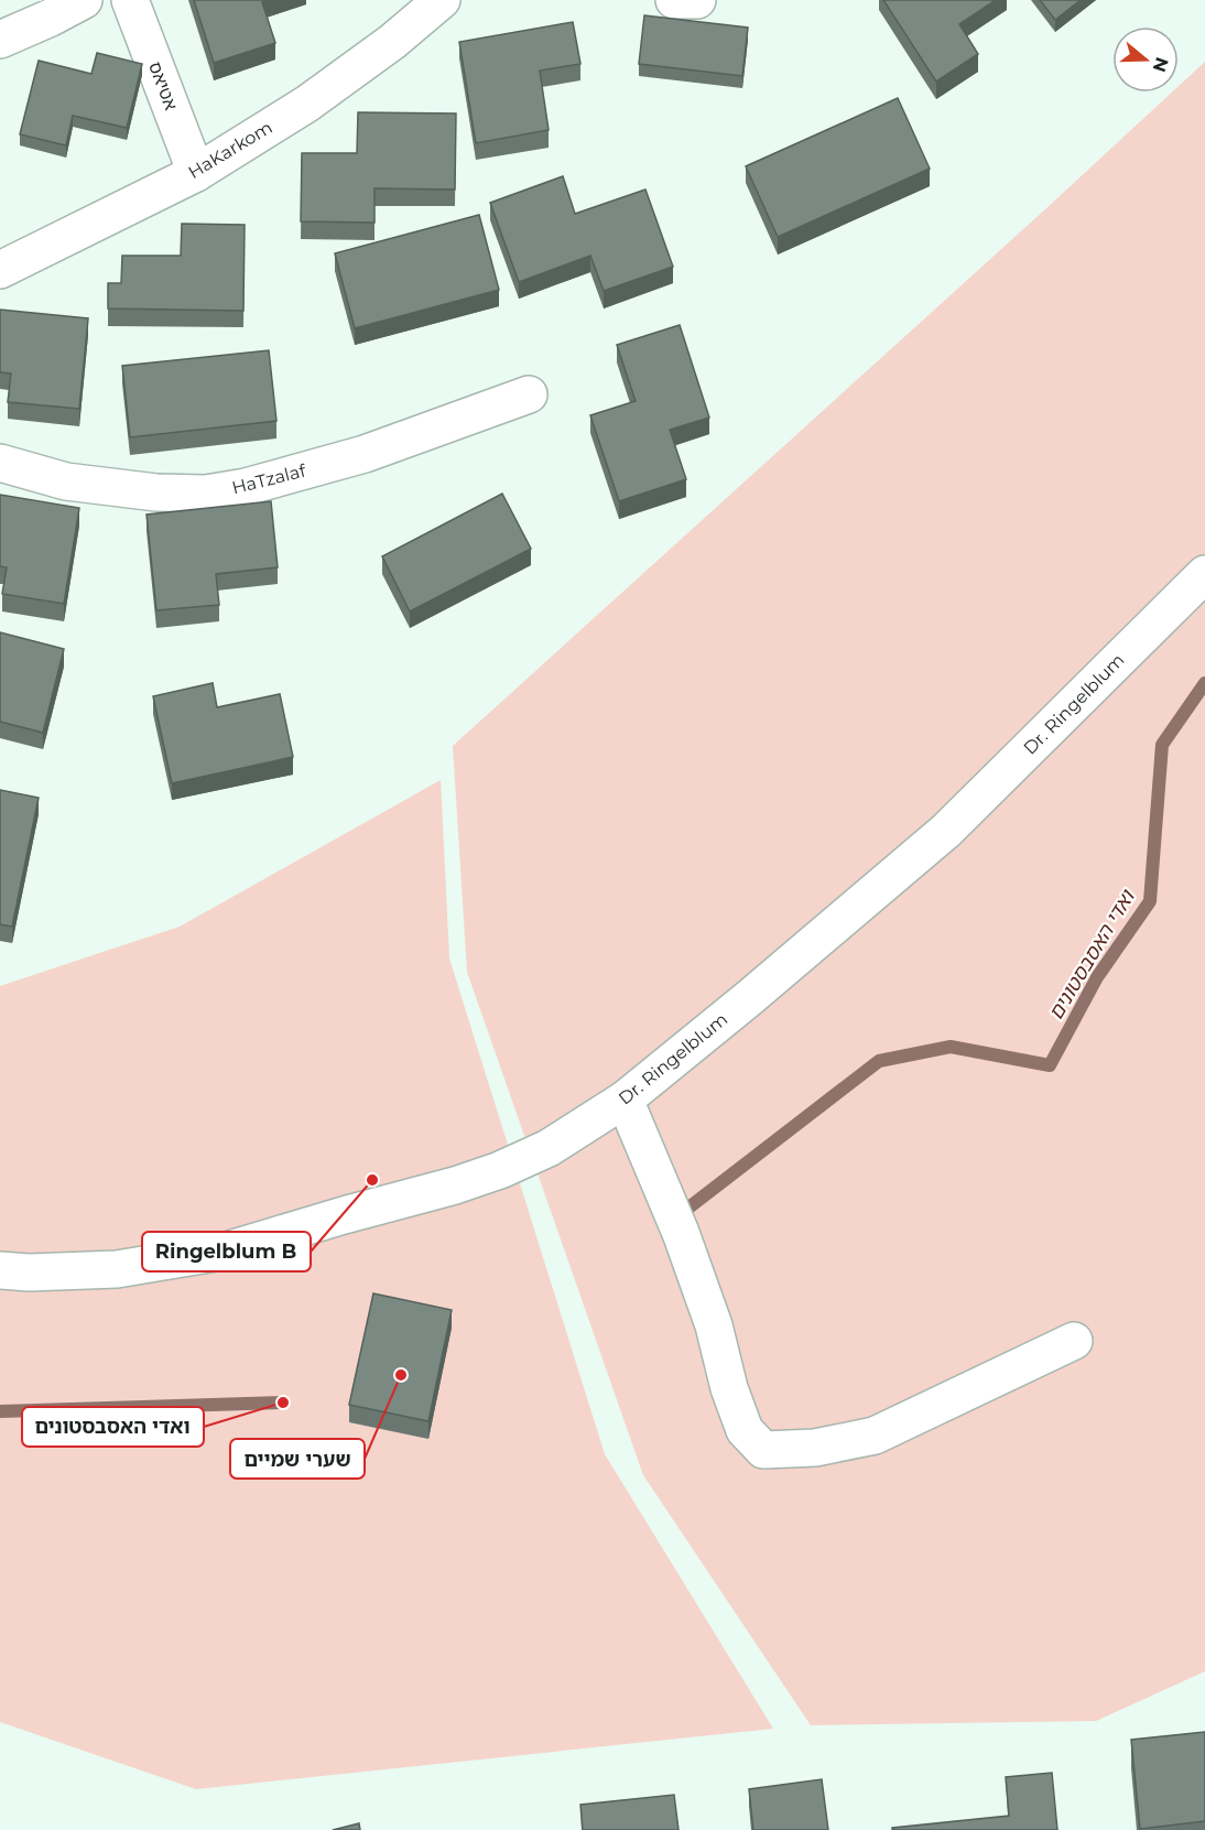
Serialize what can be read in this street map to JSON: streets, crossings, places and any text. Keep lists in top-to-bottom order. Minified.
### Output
{"streets":{"street":["אטיאס","HaKarkom","HaTzalaf","Dr. Ringelblum"]},"crossings":[["אטיאס","HaKarkom"]],"water":["ואדי האסבסטונים"],"places":["Ringelblum B","שערי שמיים","ואדי האסבסטונים"],"north":"right"}
